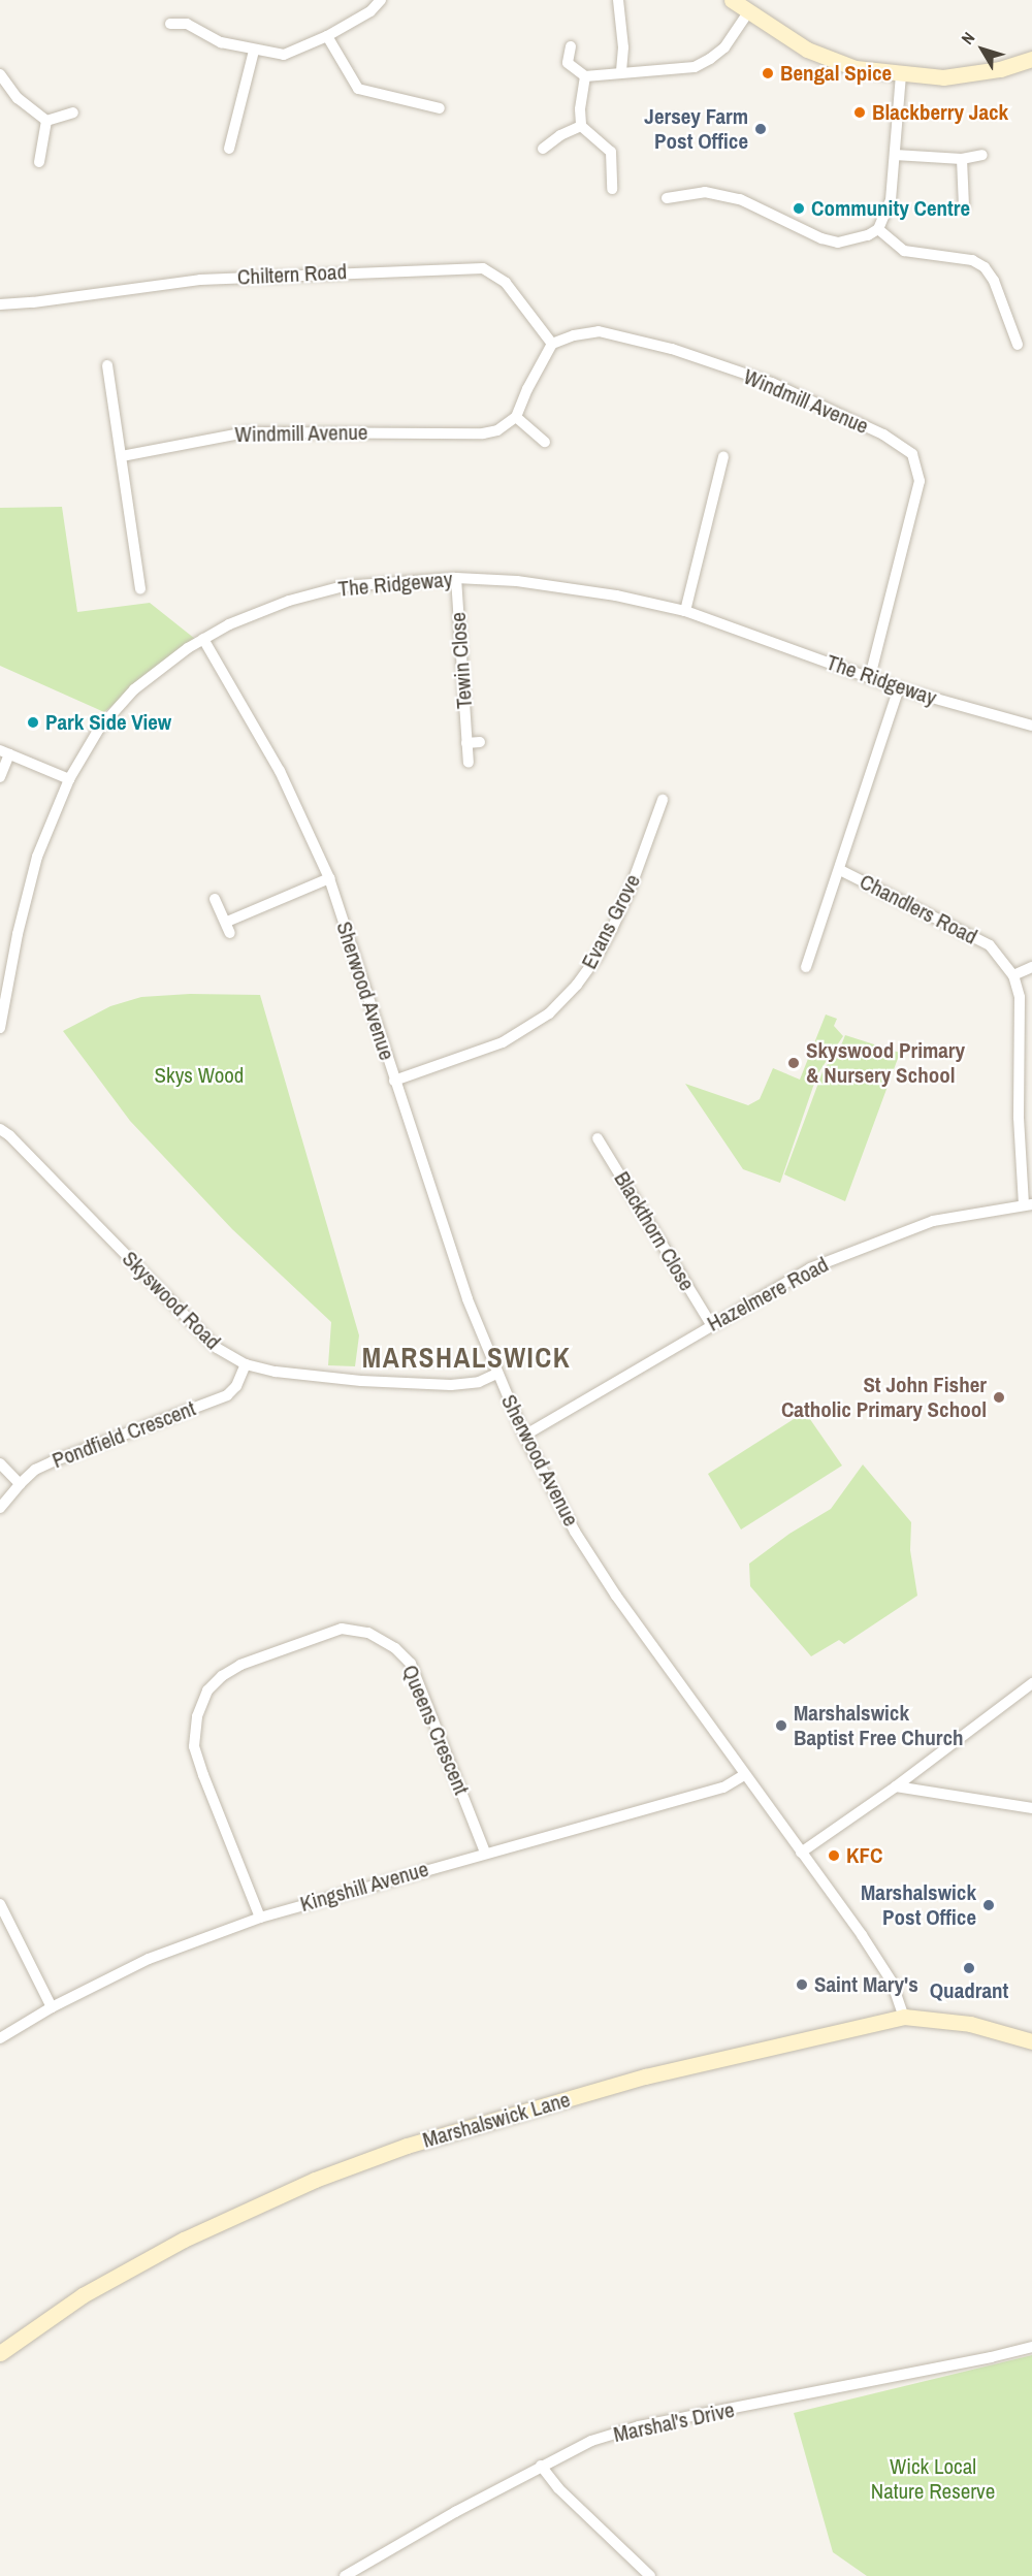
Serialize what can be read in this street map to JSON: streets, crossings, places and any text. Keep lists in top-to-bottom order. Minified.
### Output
{"streets":{"street":["Chiltern Road","Windmill Avenue","The Ridgeway","Tewin Close","Chandlers Road","Evans Grove","Sherwood Avenue","Blackthorn Close","Hazelmere Road","Skyswood Road","Pondfield Crescent","Queens Crescent","Kingshill Avenue","Marshalswick Lane","Marshal's Drive"]},"crossings":[["Chiltern Road","Windmill Avenue"],["Windmill Avenue","The Ridgeway"],["The Ridgeway","Tewin Close"],["The Ridgeway","Chandlers Road"],["The Ridgeway","Sherwood Avenue"],["Chandlers Road","Hazelmere Road"],["Evans Grove","Sherwood Avenue"],["Sherwood Avenue","Hazelmere Road"],["Sherwood Avenue","Skyswood Road"],["Sherwood Avenue","Kingshill Avenue"],["Sherwood Avenue","Marshalswick Lane"],["Blackthorn Close","Hazelmere Road"],["Skyswood Road","Pondfield Crescent"],["Queens Crescent","Kingshill Avenue"]],"districts":["MARSHALSWICK"],"parks":["Skys Wood","Wick Local Nature Reserve"],"places":["Bengal Spice","Blackberry Jack","Jersey Farm Post Office","Community Centre","Park Side View","Skyswood Primary & Nursery School","St John Fisher Catholic Primary School","Marshalswick Baptist Free Church","KFC","Marshalswick Post Office","Quadrant","Saint Mary's"],"north":"top left"}
